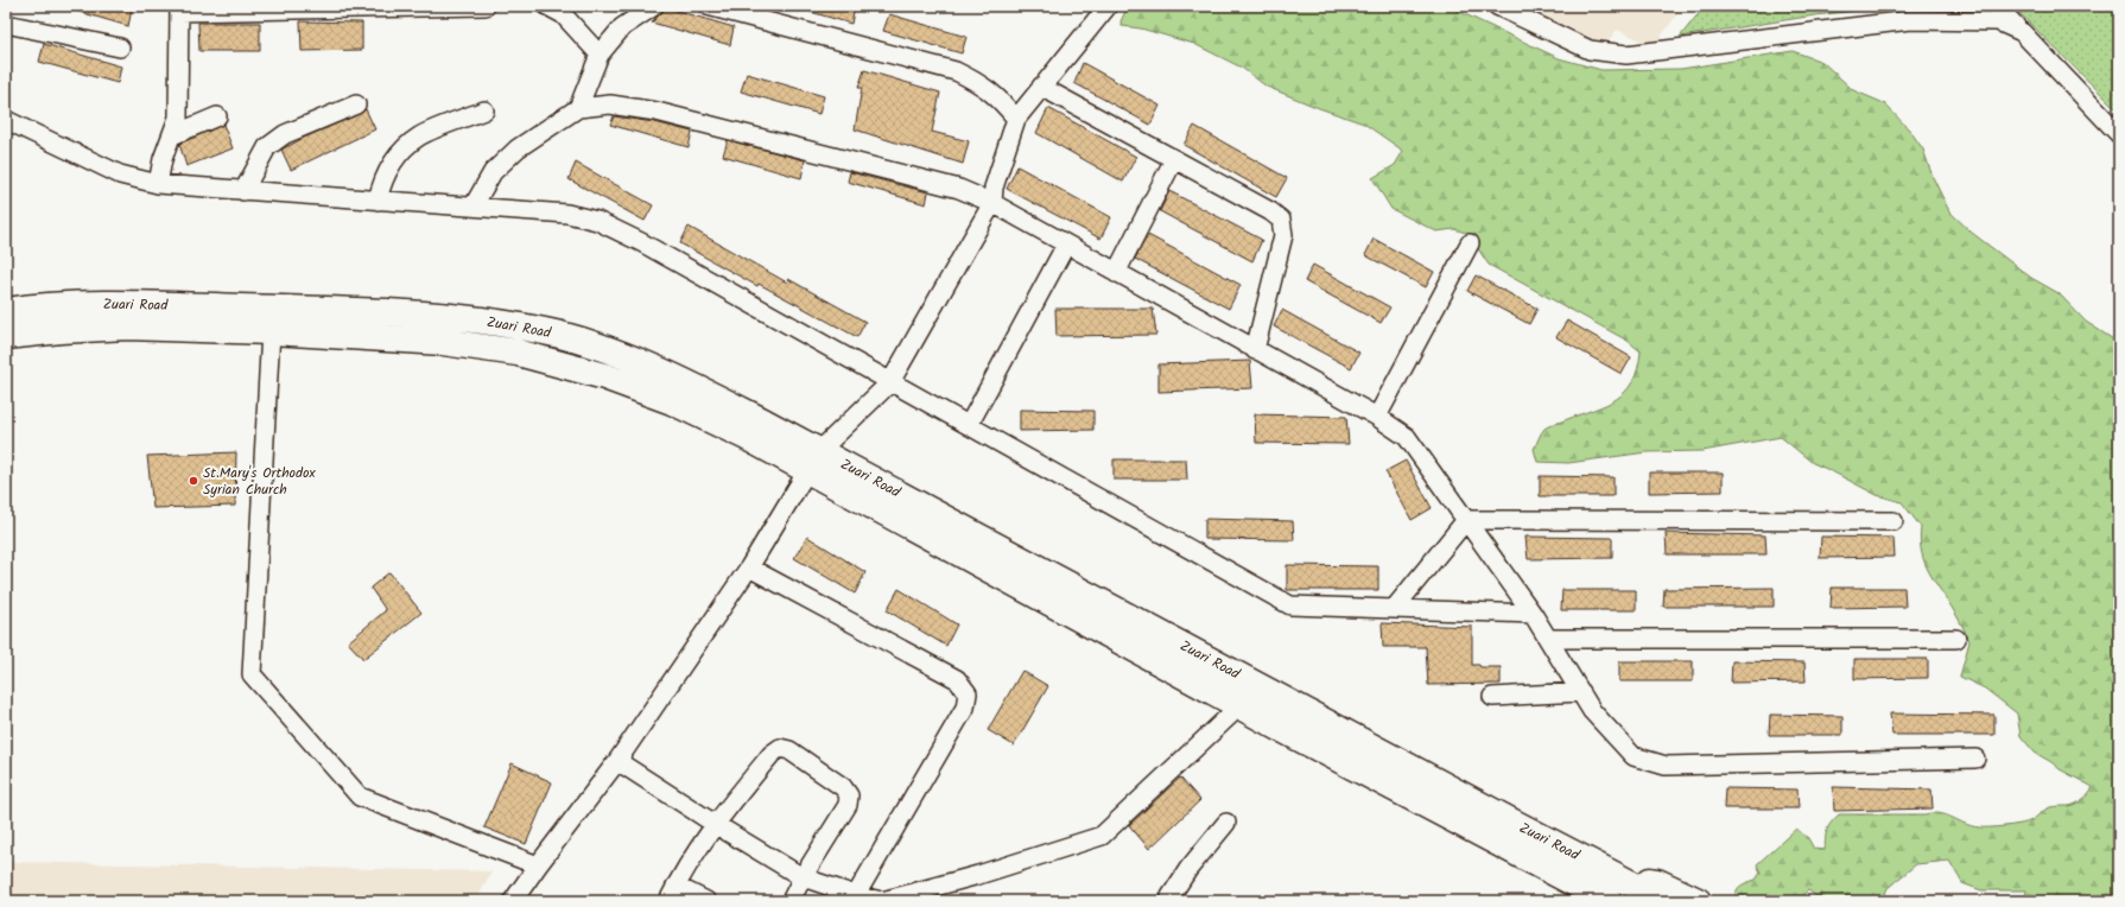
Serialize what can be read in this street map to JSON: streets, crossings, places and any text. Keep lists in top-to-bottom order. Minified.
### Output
{"streets":{"highway":["Zuari Road"]},"places":["St.Mary's Orthodox Syrian Church"]}
